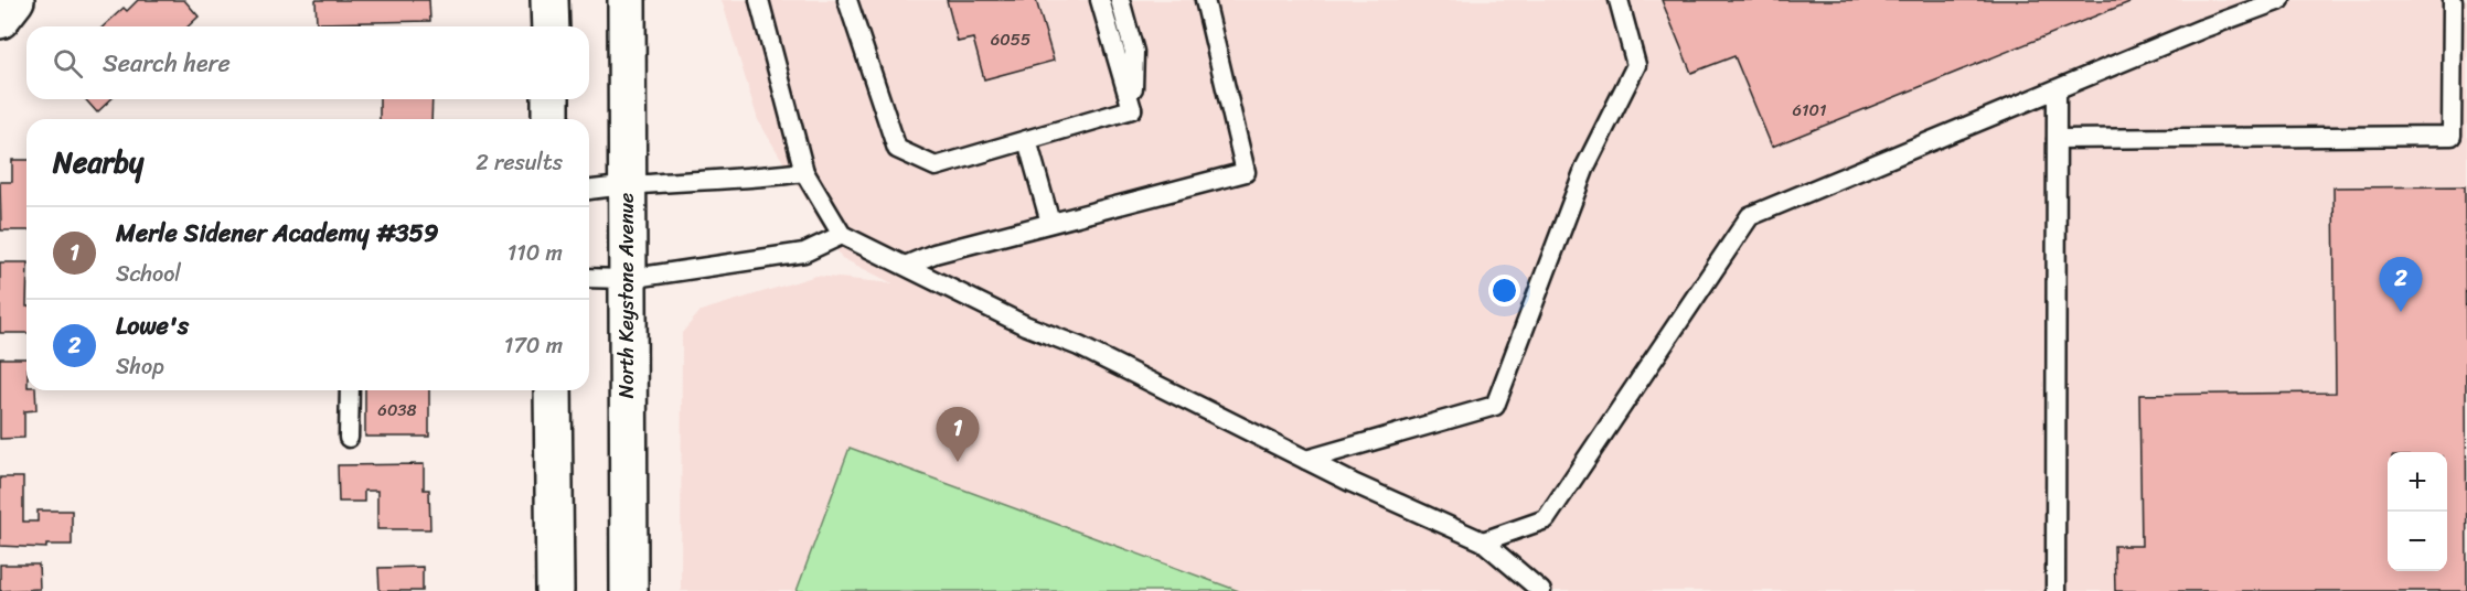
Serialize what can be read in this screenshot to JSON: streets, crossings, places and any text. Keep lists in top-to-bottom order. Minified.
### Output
{"streets":{"main road":["North Keystone Avenue"]},"house_numbers":["6055","6101","6038"],"page":{"search":"Search here","heading":["Nearby","2 results"],"list":[{"mark":"1","name":"Merle Sidener Academy #359","note":"School","value":"110 m"},{"mark":"2","name":"Lowe's","note":"Shop","value":"170 m"}],"pins":["2","1"],"map_buttons":["+","−"]}}
